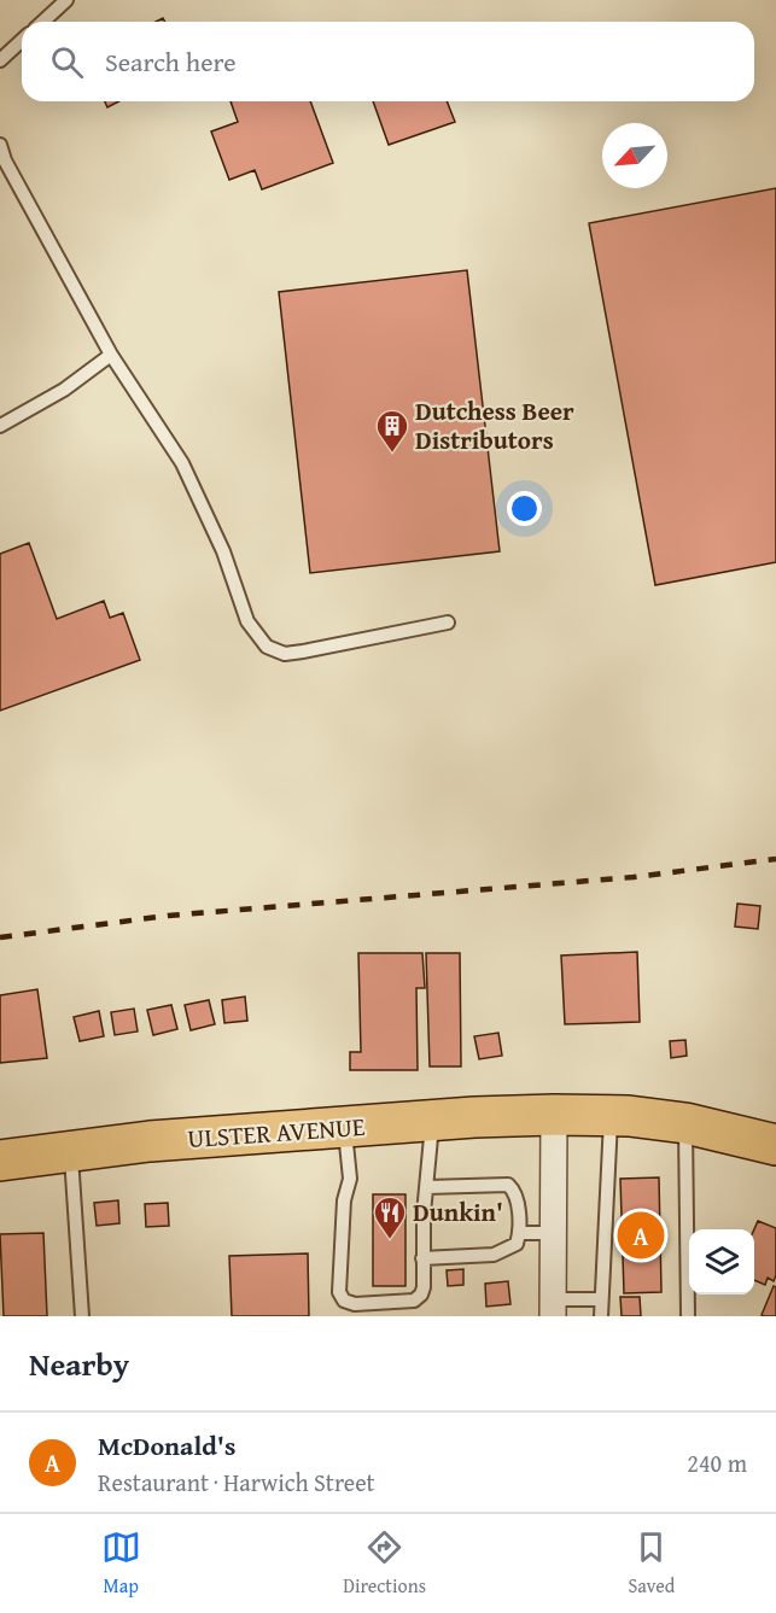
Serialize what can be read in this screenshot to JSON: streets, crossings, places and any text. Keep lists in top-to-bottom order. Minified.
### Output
{"streets":{"main road":["ULSTER AVENUE"]},"places":{"building":["Dutchess Beer Distributors"],"restaurant":["Dunkin'"]},"north":"bottom left","page":{"search":"Search here","pins":"A","heading":"Nearby","list":[{"mark":"A","name":"McDonald's","note":"Restaurant · Harwich Street","value":"240 m"}],"nav":["Map","Directions","Saved"]}}
